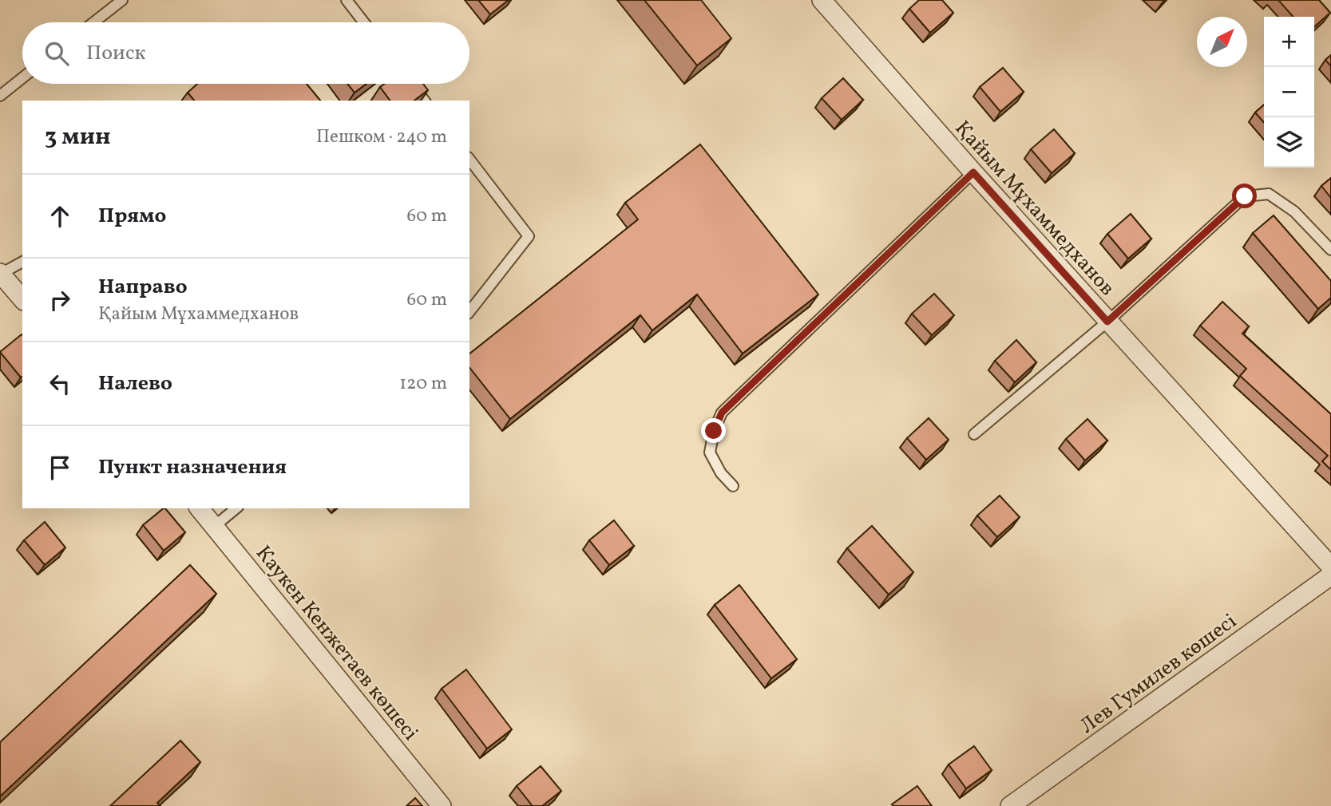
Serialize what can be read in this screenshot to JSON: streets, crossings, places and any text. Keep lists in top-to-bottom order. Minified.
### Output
{"streets":{"street":["Қайым Мұхаммедханов","Каукен Кенжетаев көшесі","Лев Гумилев көшесі"]},"north":"top right","page":{"map_buttons":["+","−"],"search":"Поиск","heading":["3 мин","Пешком · 240 m"],"list":[["Прямо","60 m"],["Направо","Қайым Мұхаммедханов","60 m"],["Налево","120 m"],"Пункт назначения"]}}
